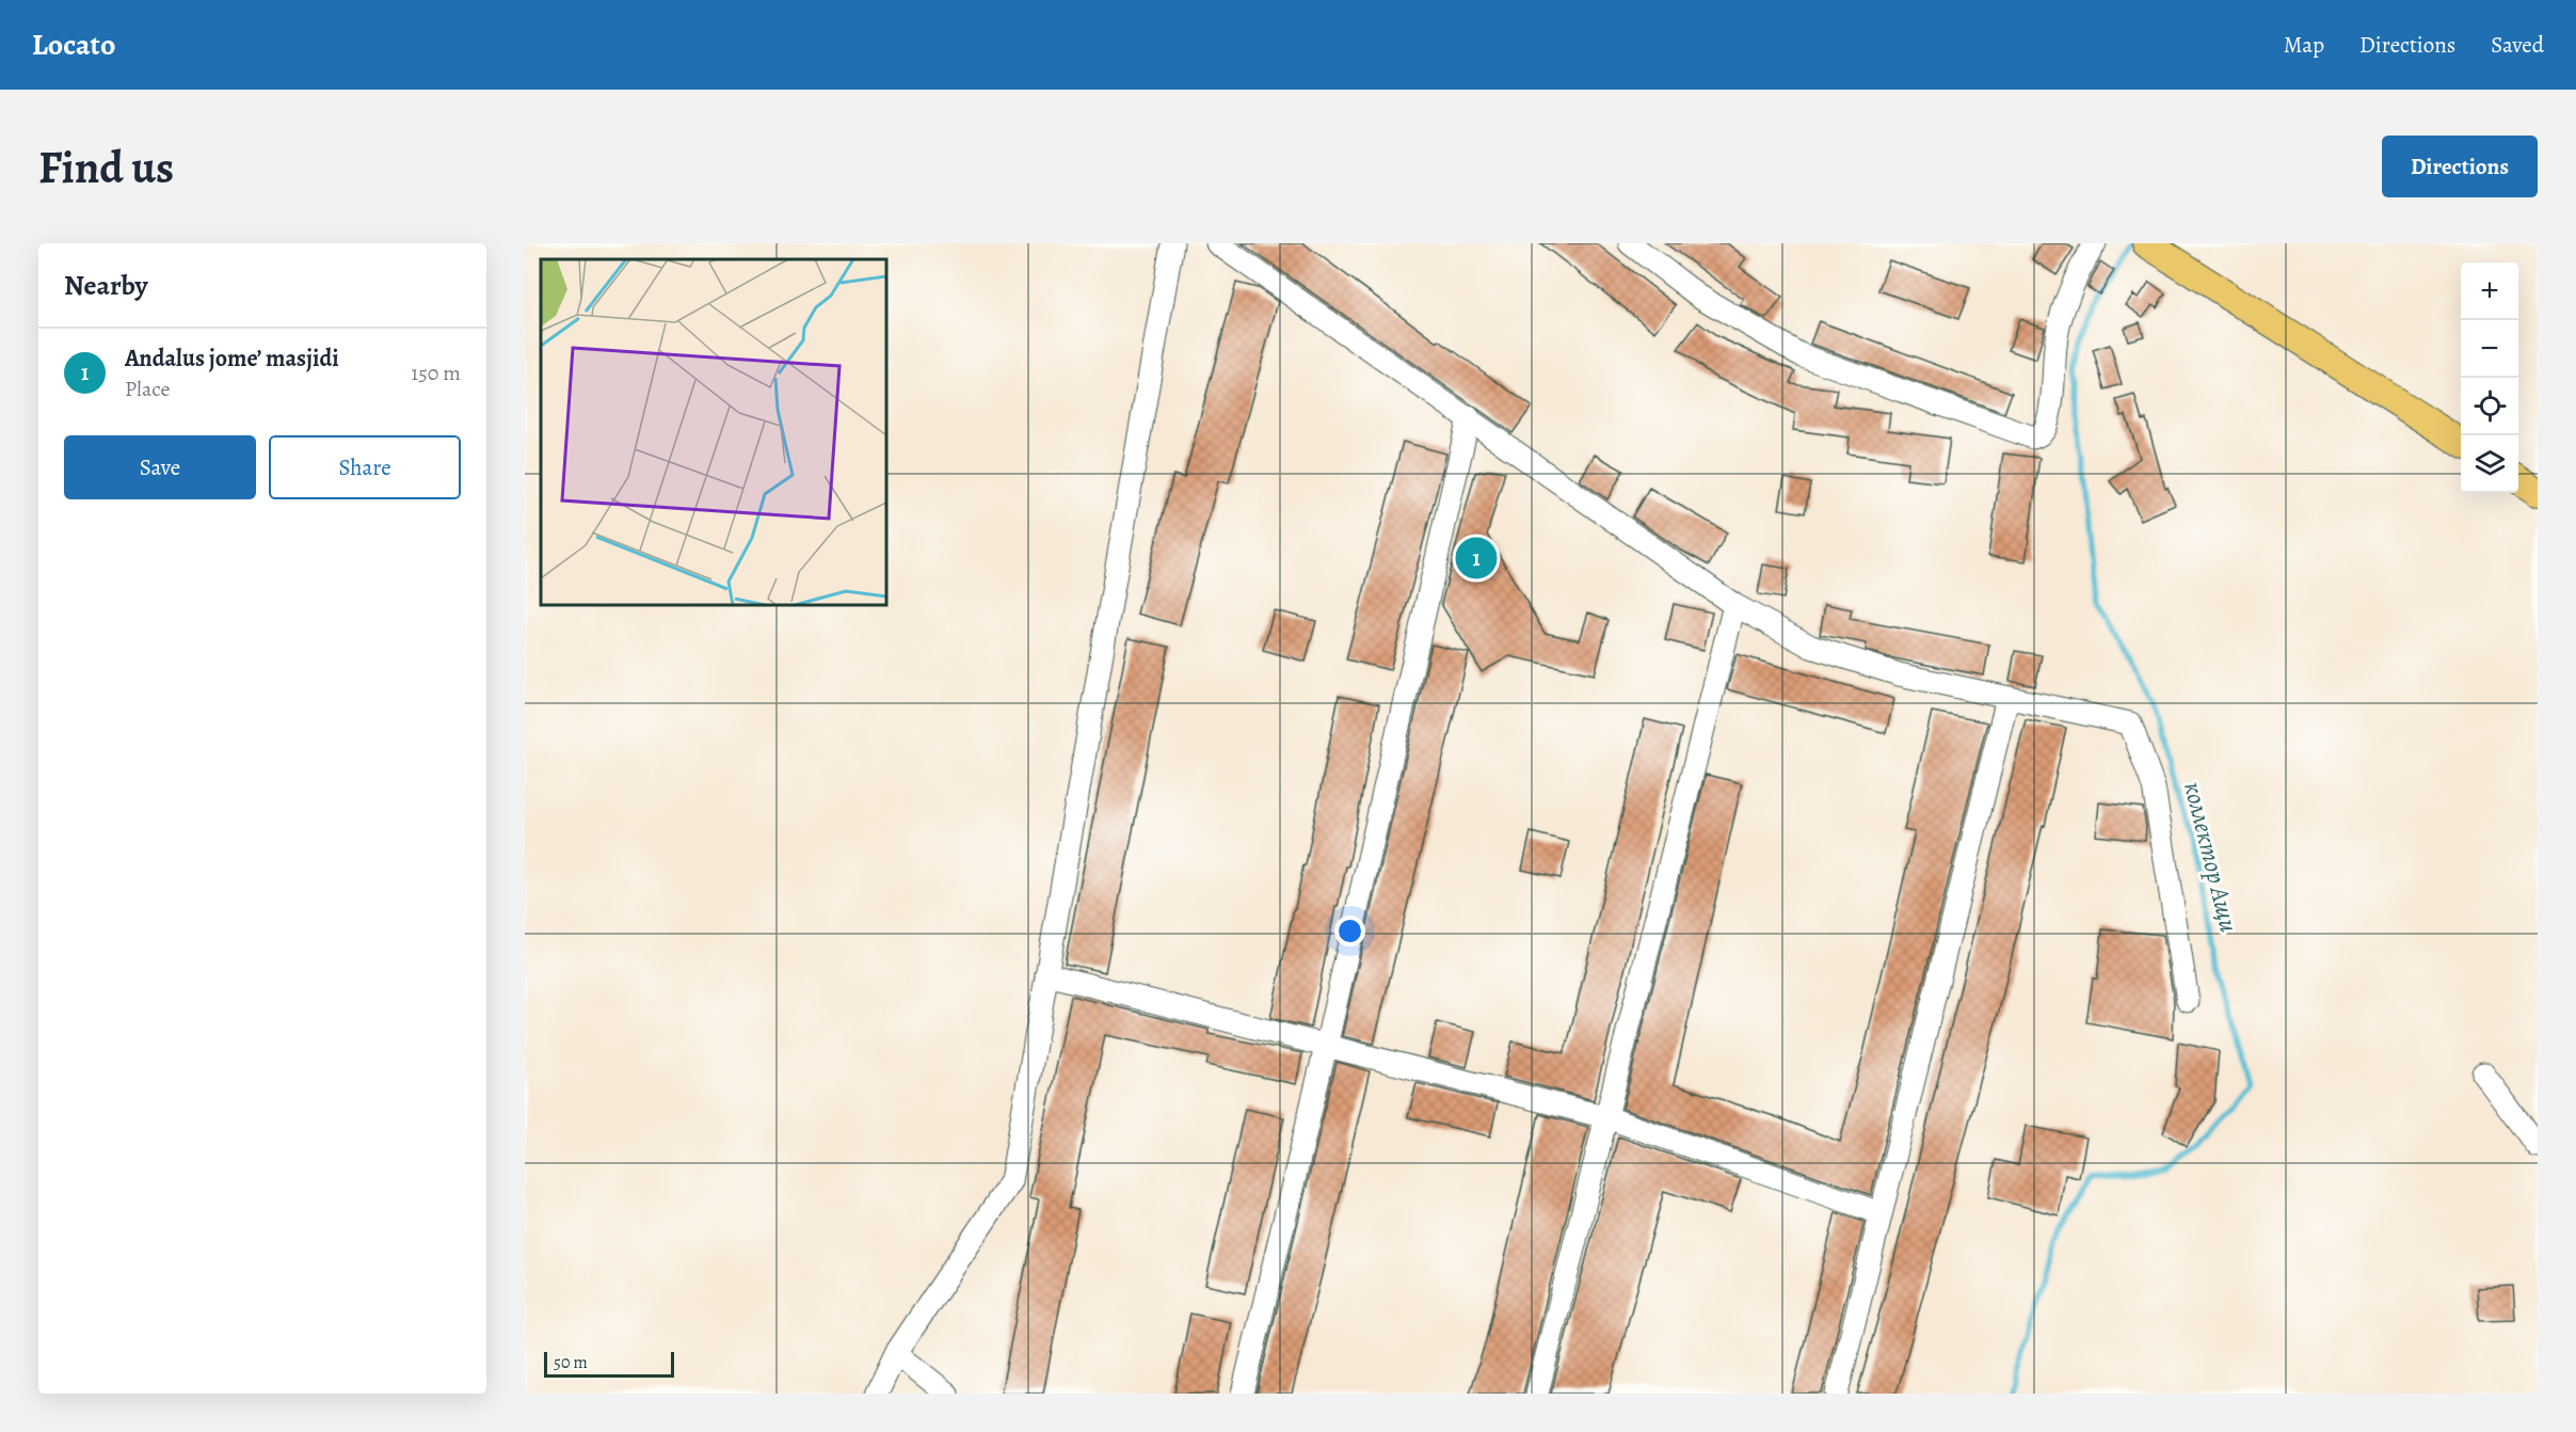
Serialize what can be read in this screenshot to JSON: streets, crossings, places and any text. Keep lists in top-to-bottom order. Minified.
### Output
{"water":["коллектор Ащи"],"scale_bar":"50 m","page":{"header":"Locato","nav":["Map","Directions","Saved"],"buttons":["Directions",["Save","Share"]],"title":"Find us","heading":"Nearby","map_buttons":["+","−"],"list":[{"mark":"1","name":"Andalus jome’ masjidi","note":"Place","value":"150 m"}],"pins":"1","scale":"50 m"}}
